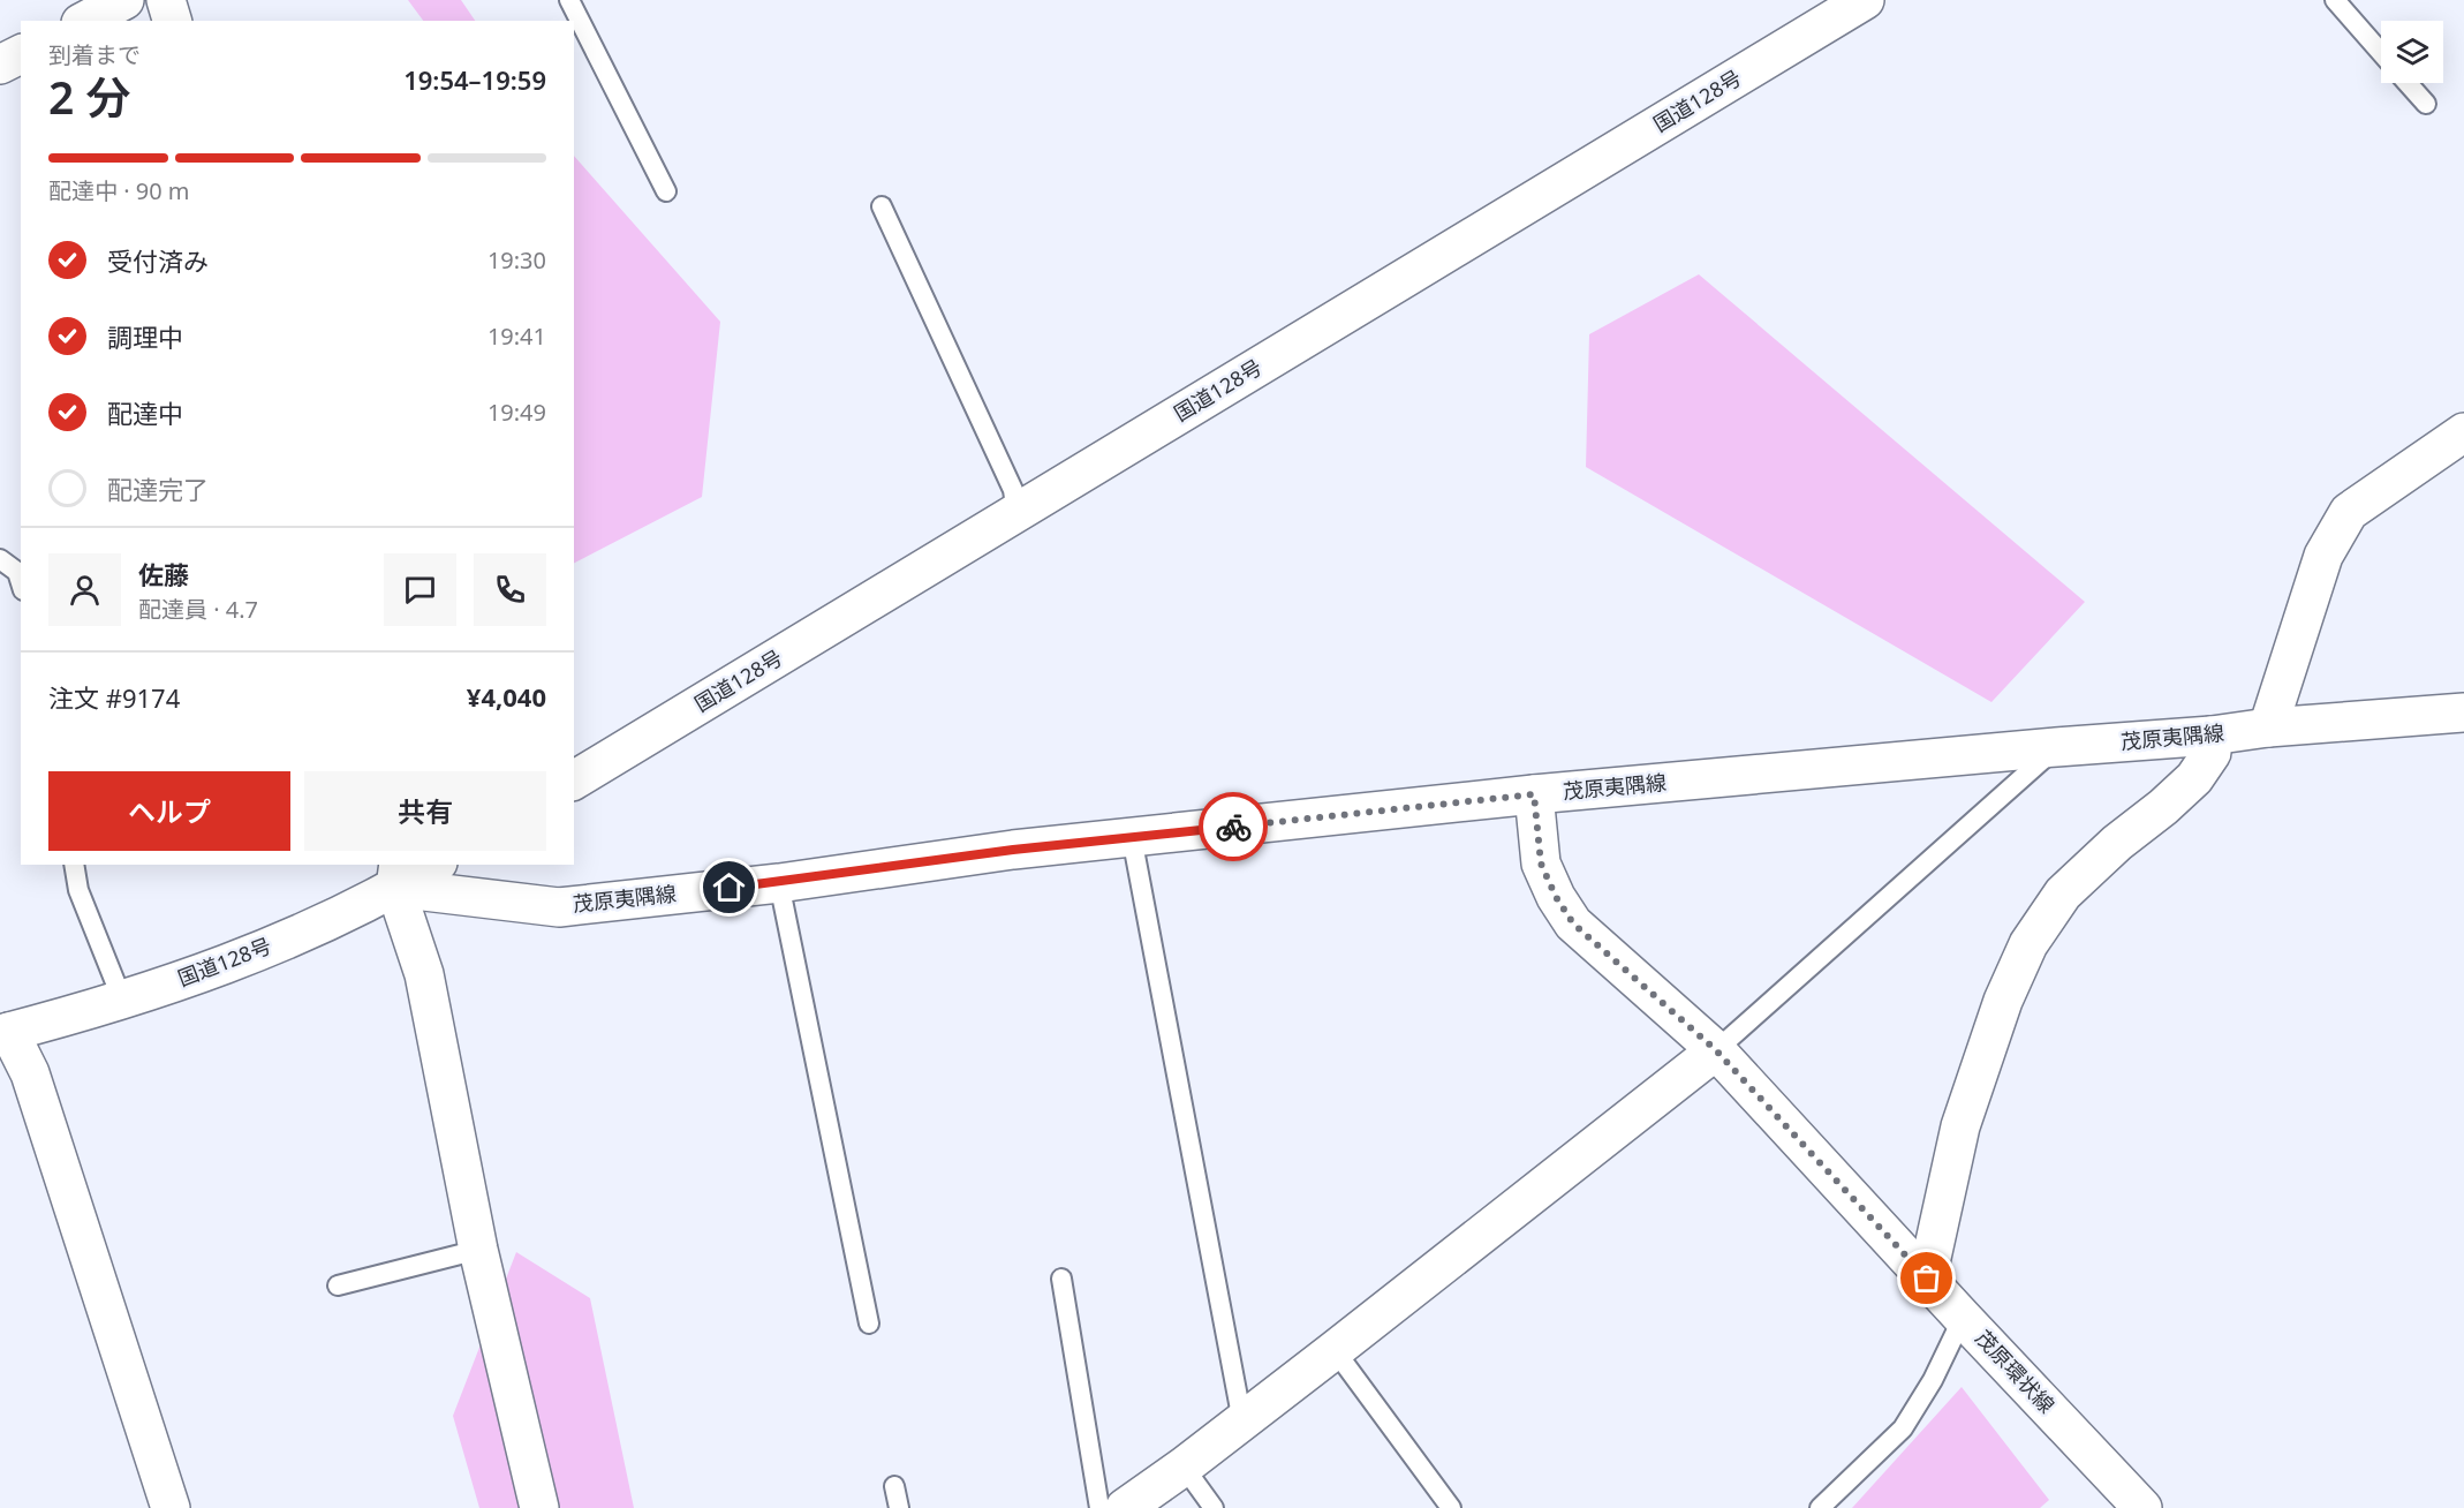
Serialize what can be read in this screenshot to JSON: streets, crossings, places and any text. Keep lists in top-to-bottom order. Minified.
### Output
{"streets":{"main road":["国道128号","茂原夷隅線","茂原環状線"]},"crossings":[["国道128号","茂原夷隅線"],["茂原夷隅線","茂原環状線"]],"page":{"heading":["2 分","到着まで","19:54–19:59"],"panel":["佐藤","配達員 · 4.7","注文 #9174","¥4,040"],"bar":"配達中 · 90 m","list":[["受付済み","19:30"],["調理中","19:41"],["配達中","19:49"],"配達完了"],"buttons":["ヘルプ","共有"]}}
